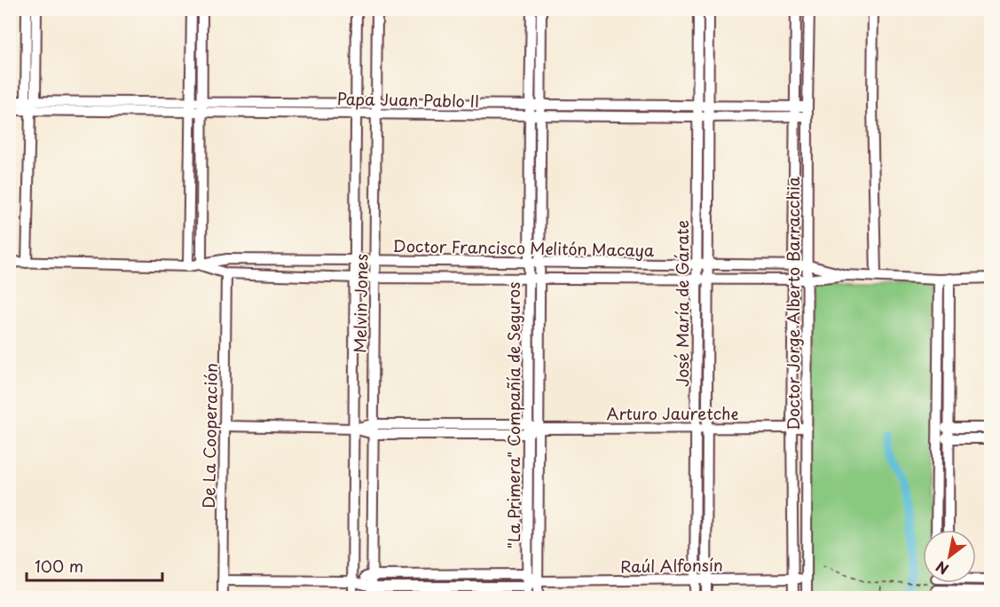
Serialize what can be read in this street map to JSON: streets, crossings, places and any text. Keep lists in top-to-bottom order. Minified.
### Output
{"streets":{"street":["Papa Juan Pablo II","Doctor Francisco Melitón Macaya","Melvin Jones","José María de Gárate","Doctor Jorge Alberto Barracchia","Arturo Jauretche","\"La Primera\" Compañía de Seguros","De La Cooperación","Raúl Alfonsín"]},"crossings":[["Papa Juan Pablo II","Melvin Jones"],["Papa Juan Pablo II","José María de Gárate"],["Papa Juan Pablo II","Doctor Jorge Alberto Barracchia"],["Papa Juan Pablo II","\"La Primera\" Compañía de Seguros"],["Doctor Francisco Melitón Macaya","Melvin Jones"],["Doctor Francisco Melitón Macaya","José María de Gárate"],["Doctor Francisco Melitón Macaya","Doctor Jorge Alberto Barracchia"],["Doctor Francisco Melitón Macaya","\"La Primera\" Compañía de Seguros"],["Doctor Francisco Melitón Macaya","De La Cooperación"],["Melvin Jones","Arturo Jauretche"],["Melvin Jones","Raúl Alfonsín"],["José María de Gárate","Arturo Jauretche"],["José María de Gárate","Raúl Alfonsín"],["Doctor Jorge Alberto Barracchia","Arturo Jauretche"],["Doctor Jorge Alberto Barracchia","Raúl Alfonsín"],["Arturo Jauretche","\"La Primera\" Compañía de Seguros"],["Arturo Jauretche","De La Cooperación"],["\"La Primera\" Compañía de Seguros","Raúl Alfonsín"],["De La Cooperación","Raúl Alfonsín"]],"scale_bar":"100 m","north":"bottom left"}
